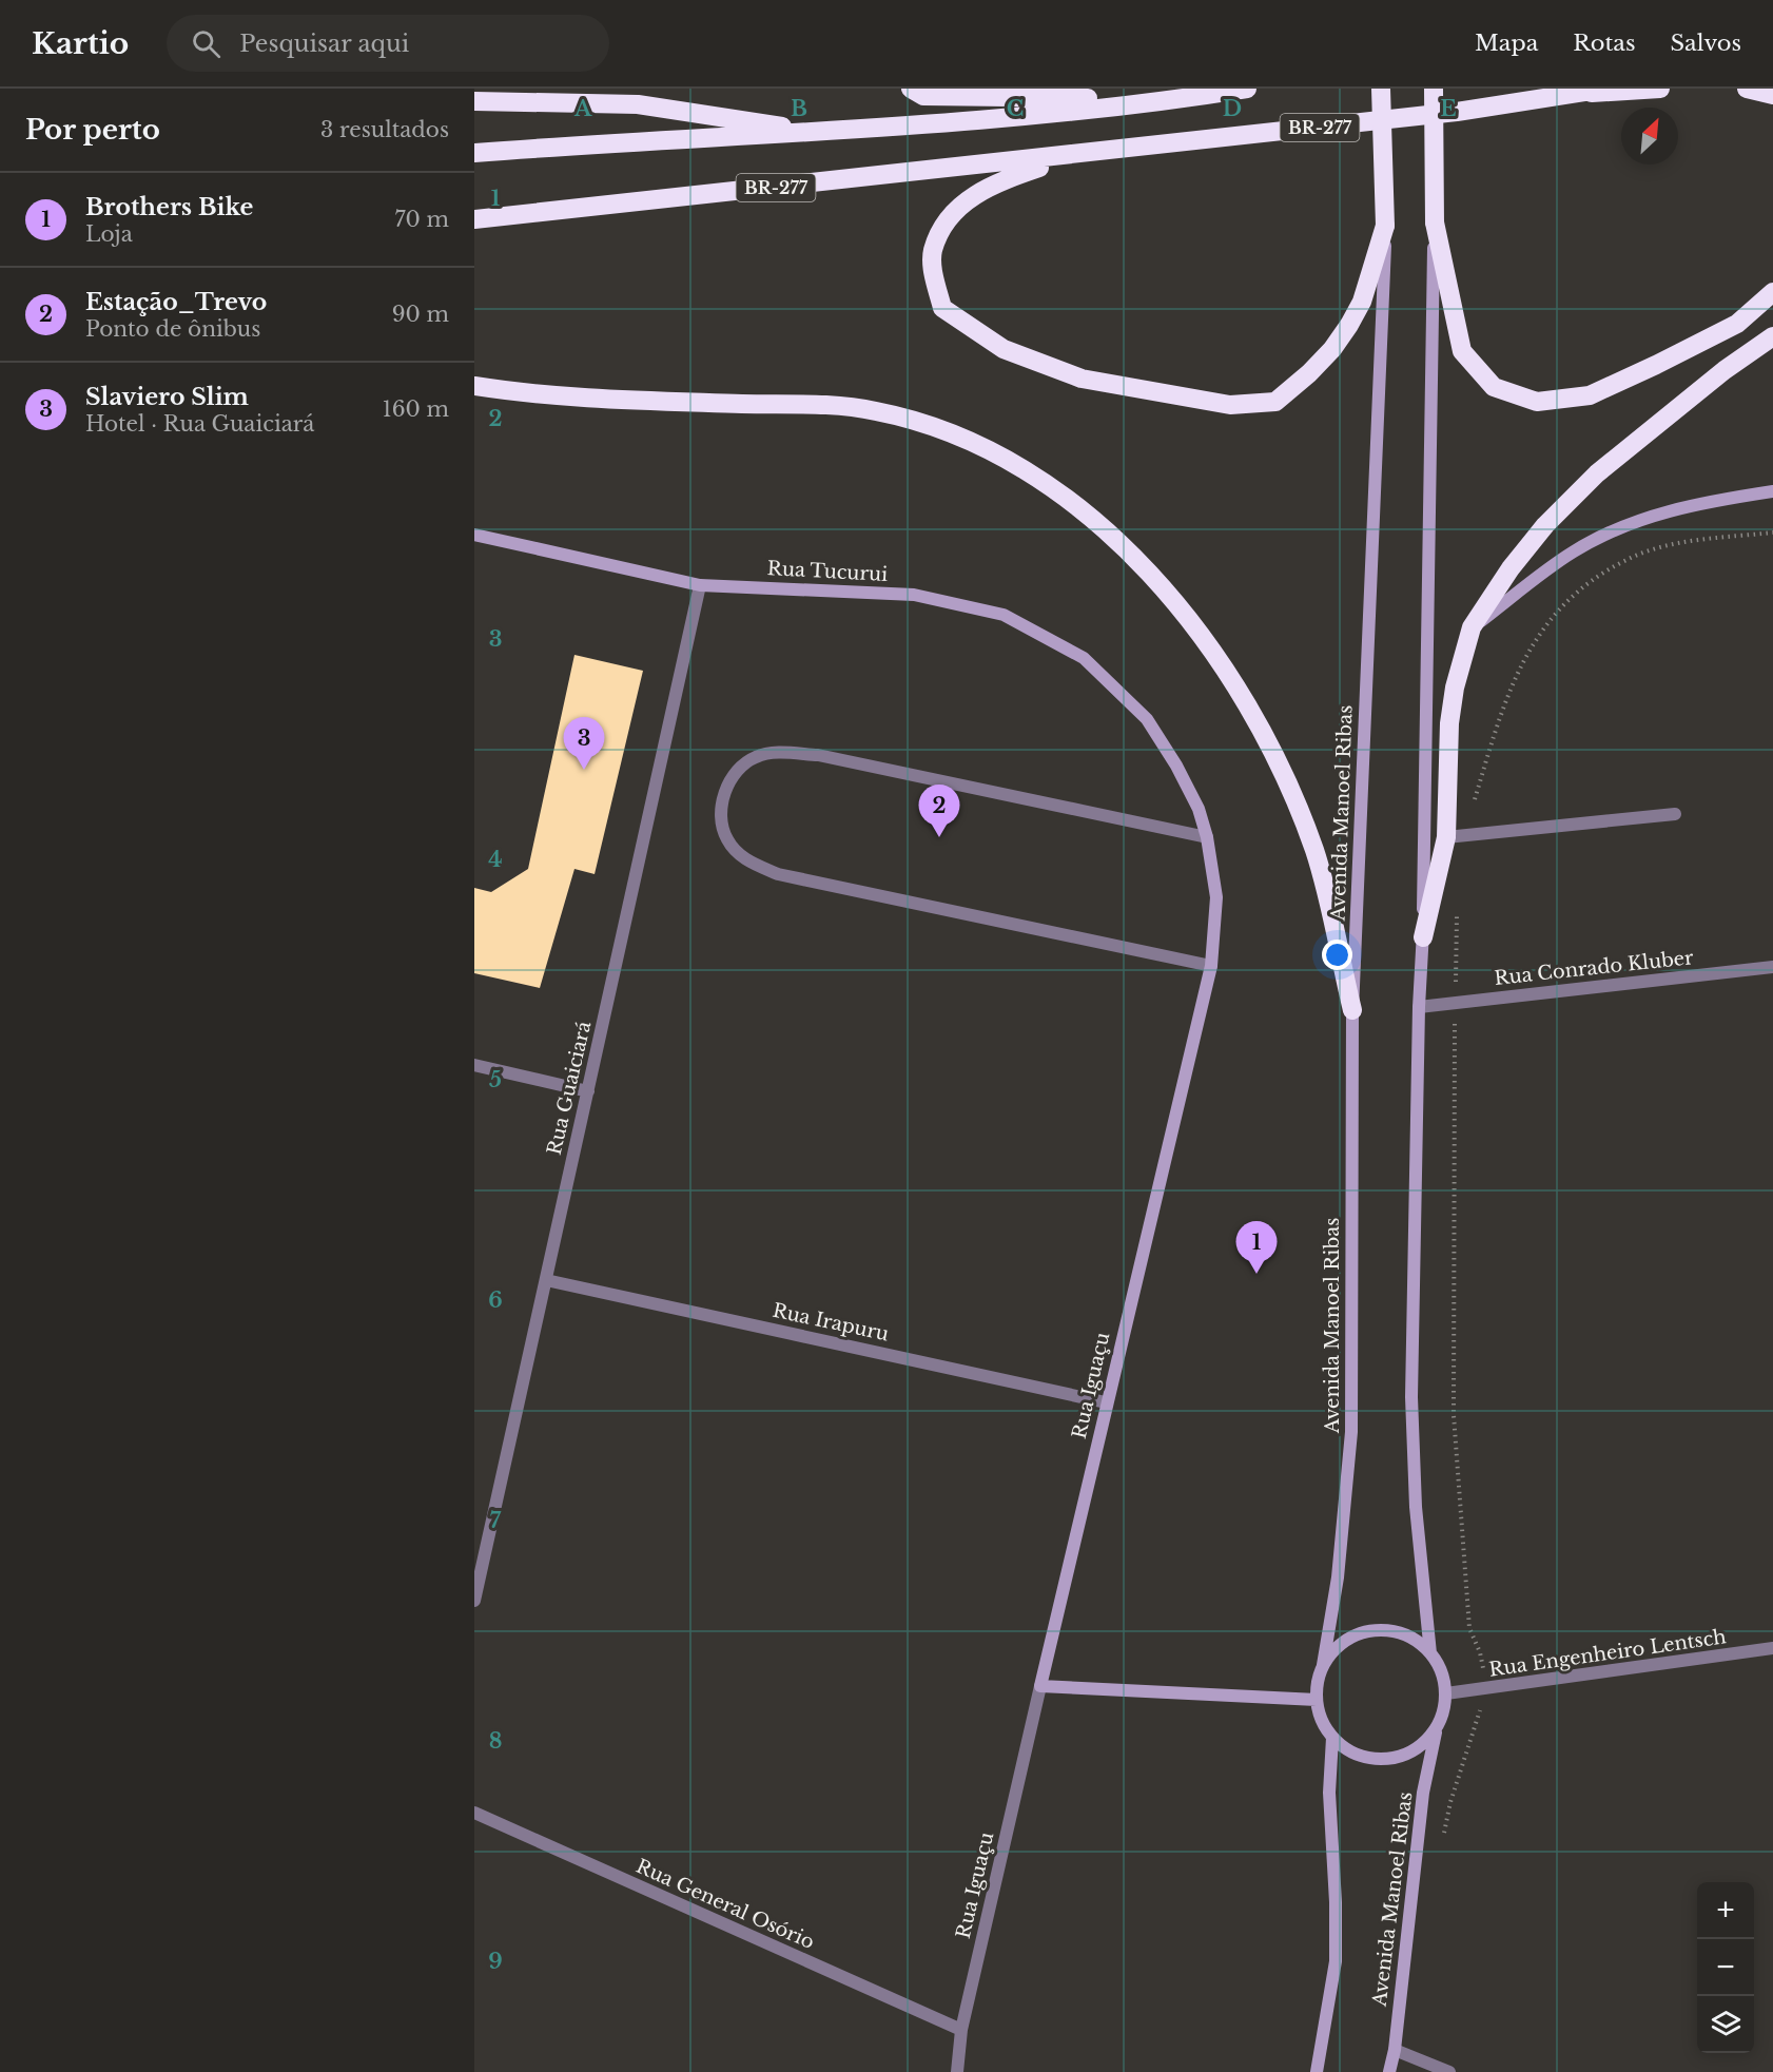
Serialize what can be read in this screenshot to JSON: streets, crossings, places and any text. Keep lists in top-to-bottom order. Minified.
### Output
{"streets":{"highway":["BR-277"],"main road":["Rua Tucurui","Avenida Manoel Ribas","Rua Iguaçu"],"street":["Rua Conrado Kluber","Rua Guaiciará","Rua Irapuru","Rua Engenheiro Lentsch","Rua General Osório"]},"crossings":[["Rua Tucurui","Rua Guaiciará"],["Rua Tucurui","Rua Iguaçu"],["Avenida Manoel Ribas","Rua Engenheiro Lentsch"],["Rua Guaiciará","Rua Irapuru"],["Rua Irapuru","Rua Iguaçu"],["Rua Iguaçu","Rua General Osório"]],"north":"top right","page":{"header":"Kartio","search":"Pesquisar aqui","nav":["Mapa","Rotas","Salvos"],"heading":["Por perto","3 resultados"],"list":[{"mark":"1","name":"Brothers Bike","note":"Loja","value":"70 m"},{"mark":"2","name":"Estação_Trevo","note":"Ponto de ônibus","value":"90 m"},{"mark":"3","name":"Slaviero Slim","note":"Hotel · Rua Guaiciará","value":"160 m"}],"pins":["3","2","1"],"map_buttons":["+","−"]},"grid":{"columns":["A","B","C","D","E"],"rows":["1","2","3","4","5","6","7","8","9"]}}
